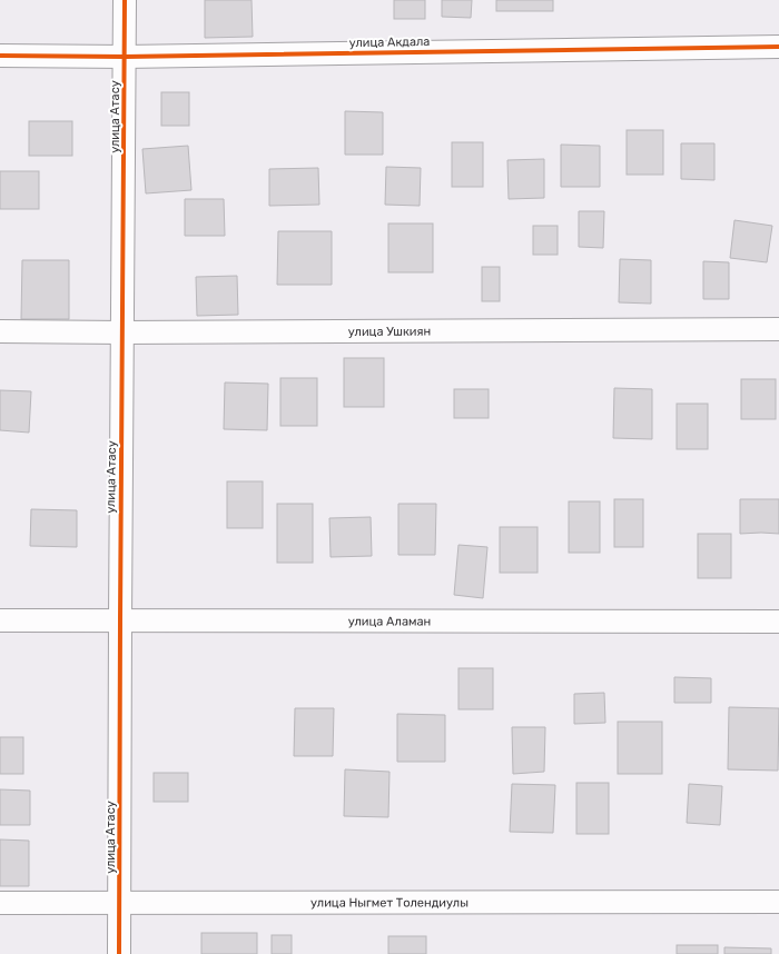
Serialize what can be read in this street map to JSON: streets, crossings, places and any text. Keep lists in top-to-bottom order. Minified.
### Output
{"streets":{"street":["улица Акдала","улица Атасу","улица Ушкиян","улица Аламан","улица Ныгмет Толендиулы"]},"crossings":[["улица Акдала","улица Атасу"],["улица Атасу","улица Ушкиян"],["улица Атасу","улица Аламан"],["улица Атасу","улица Ныгмет Толендиулы"]]}
